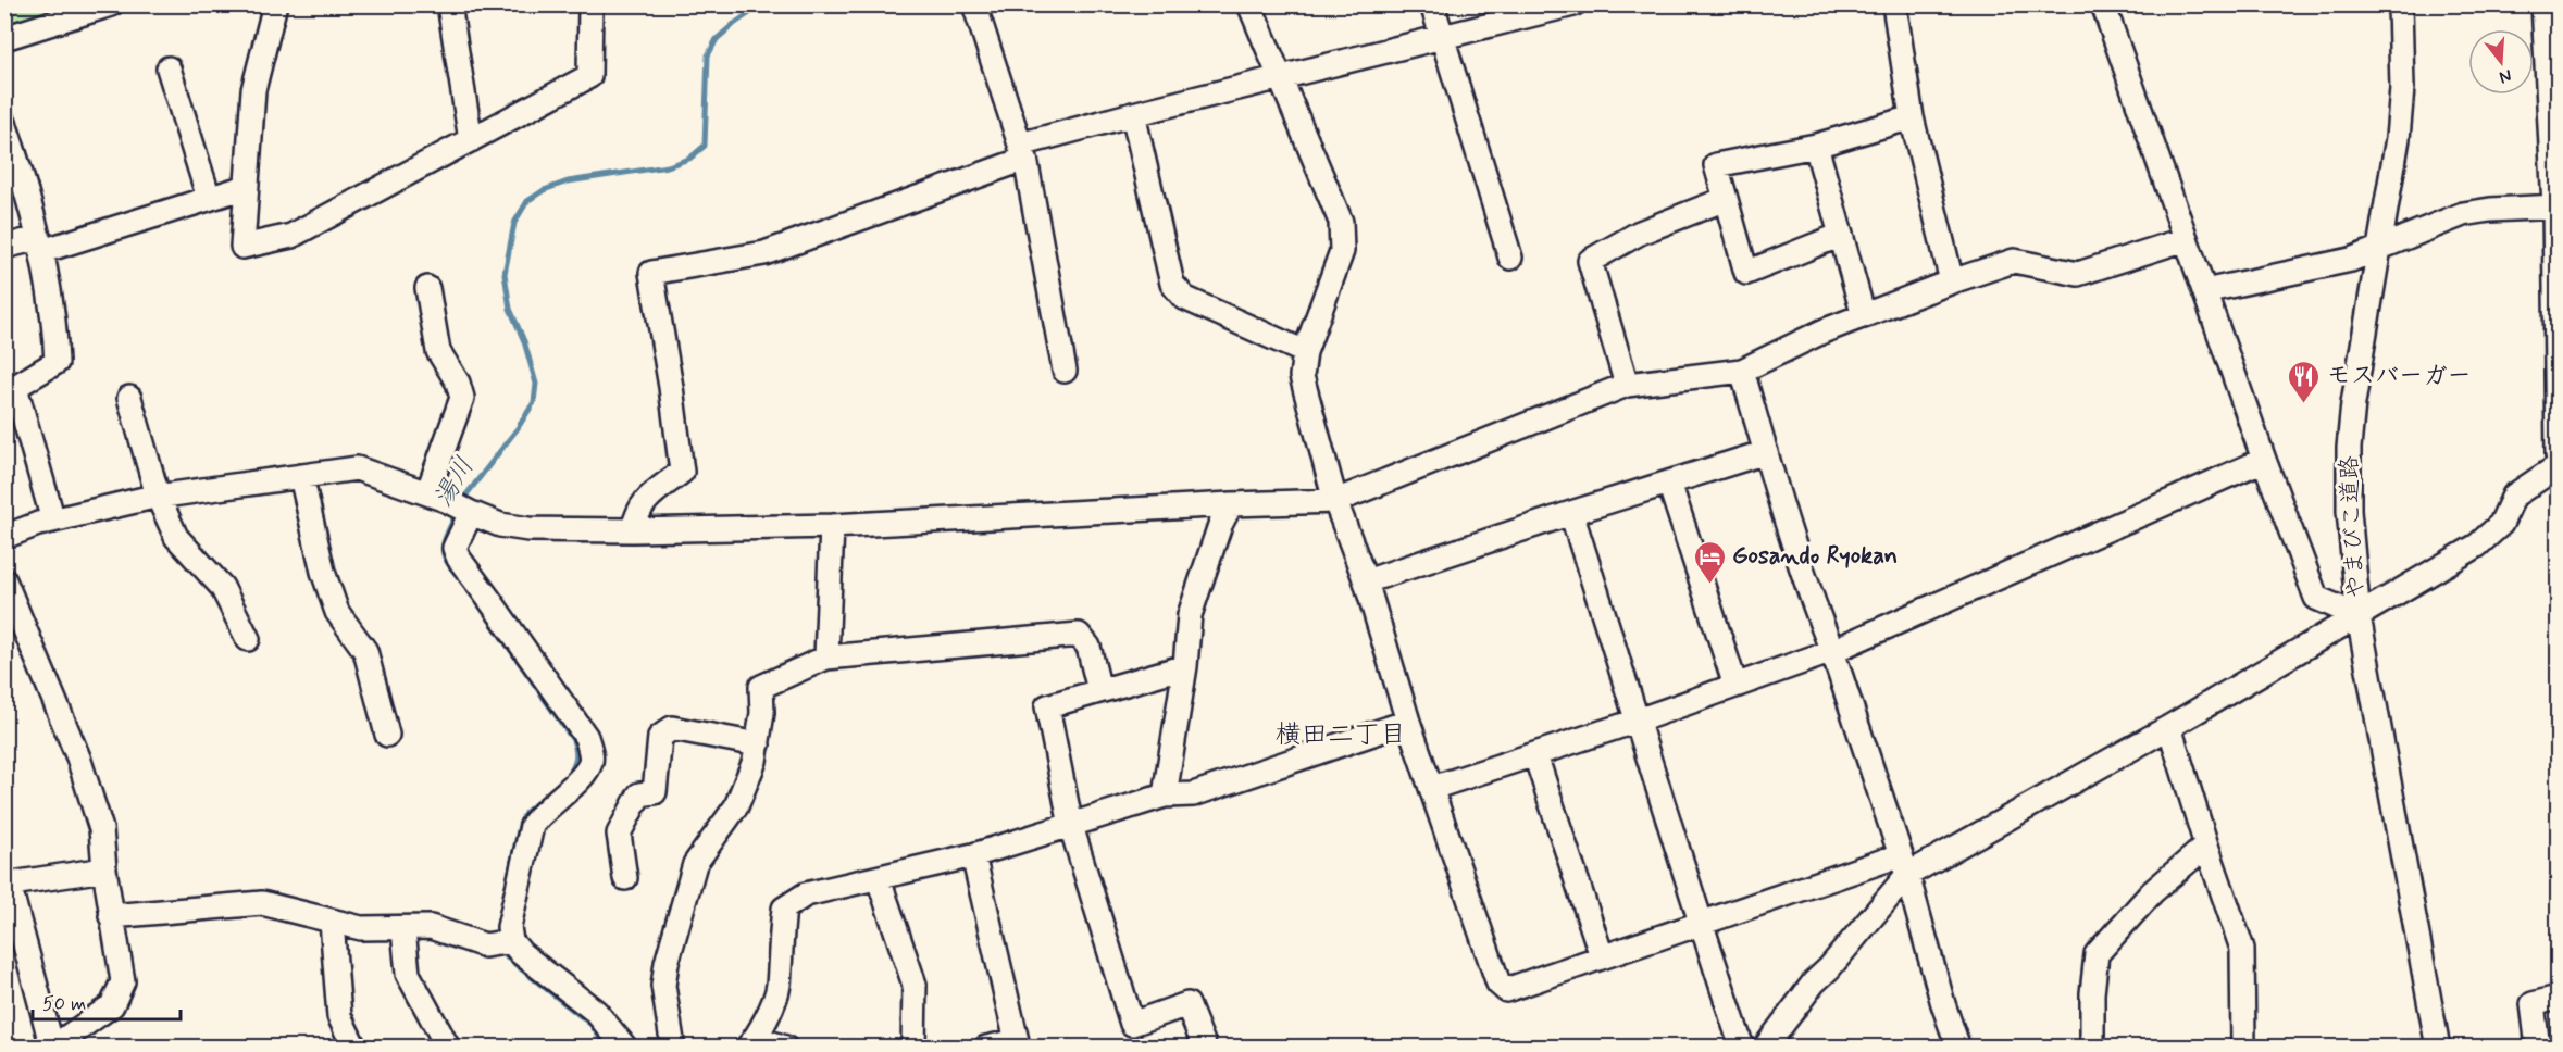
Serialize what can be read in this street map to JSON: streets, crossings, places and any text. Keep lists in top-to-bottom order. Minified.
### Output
{"streets":{"street":["やまびこ道路"]},"districts":["横田二丁目"],"water":["湯川"],"places":{"restaurant":["モスバーガー"],"hotel":["Gosando Ryokan"]},"scale_bar":"50 m","north":"bottom"}
